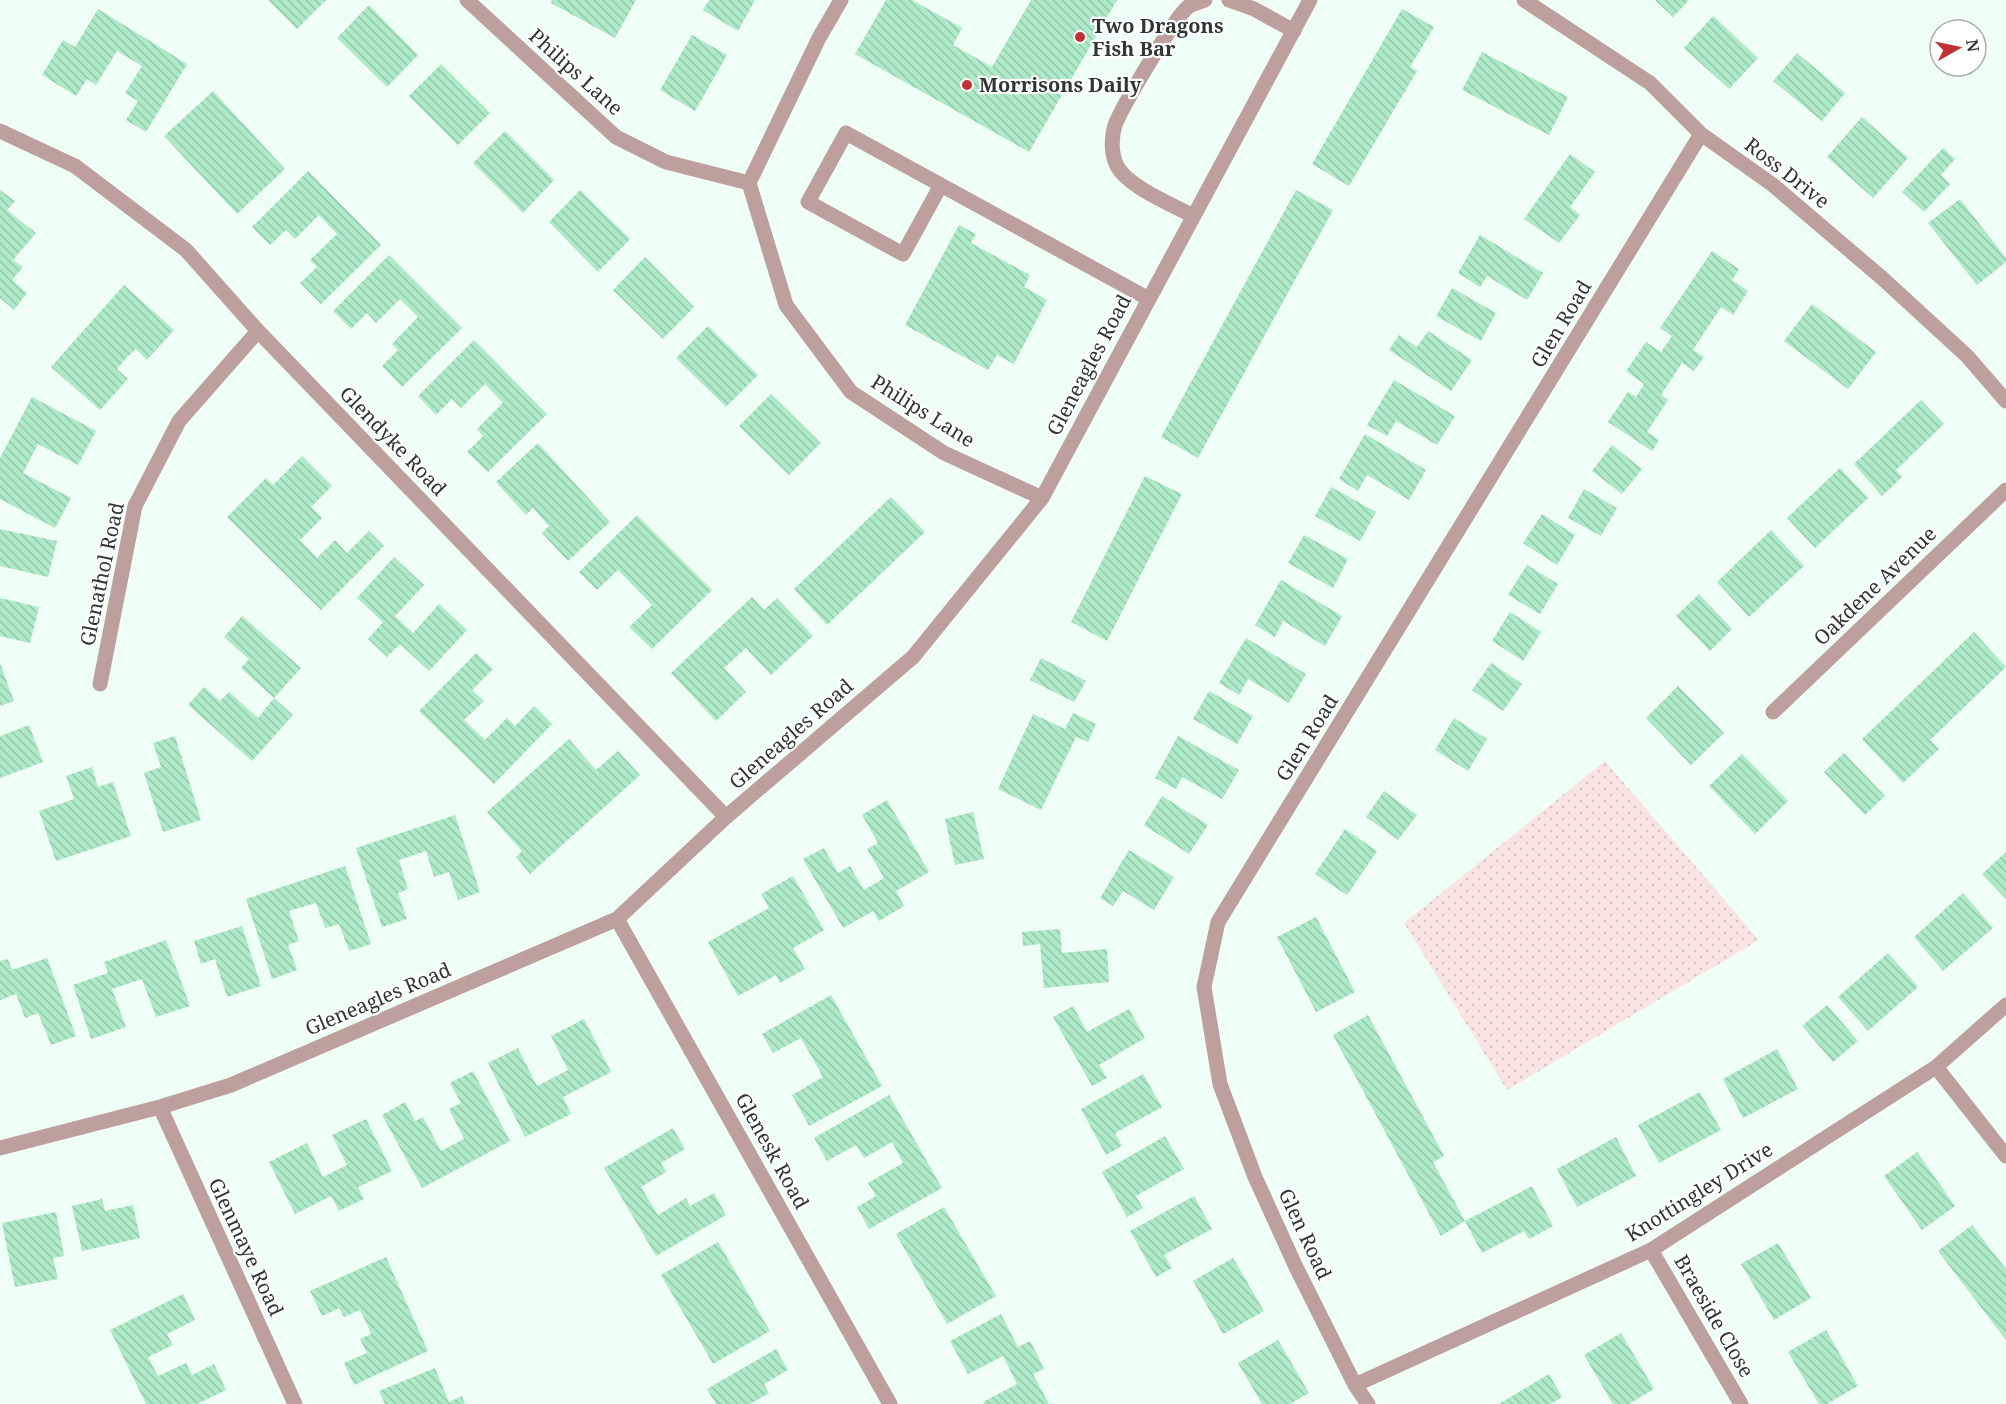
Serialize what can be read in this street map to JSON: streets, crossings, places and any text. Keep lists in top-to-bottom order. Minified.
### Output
{"streets":{"street":["Philips Lane","Ross Drive","Glen Road","Gleneagles Road","Glendyke Road","Glenathol Road","Oakdene Avenue","Glenesk Road","Knottingley Drive","Glenmaye Road","Braeside Close"]},"crossings":[["Philips Lane","Gleneagles Road"],["Ross Drive","Glen Road"],["Glen Road","Knottingley Drive"],["Gleneagles Road","Glendyke Road"],["Gleneagles Road","Glenesk Road"],["Gleneagles Road","Glenmaye Road"],["Glendyke Road","Glenathol Road"],["Knottingley Drive","Braeside Close"]],"places":["Two Dragons Fish Bar","Morrisons Daily"],"north":"right"}
